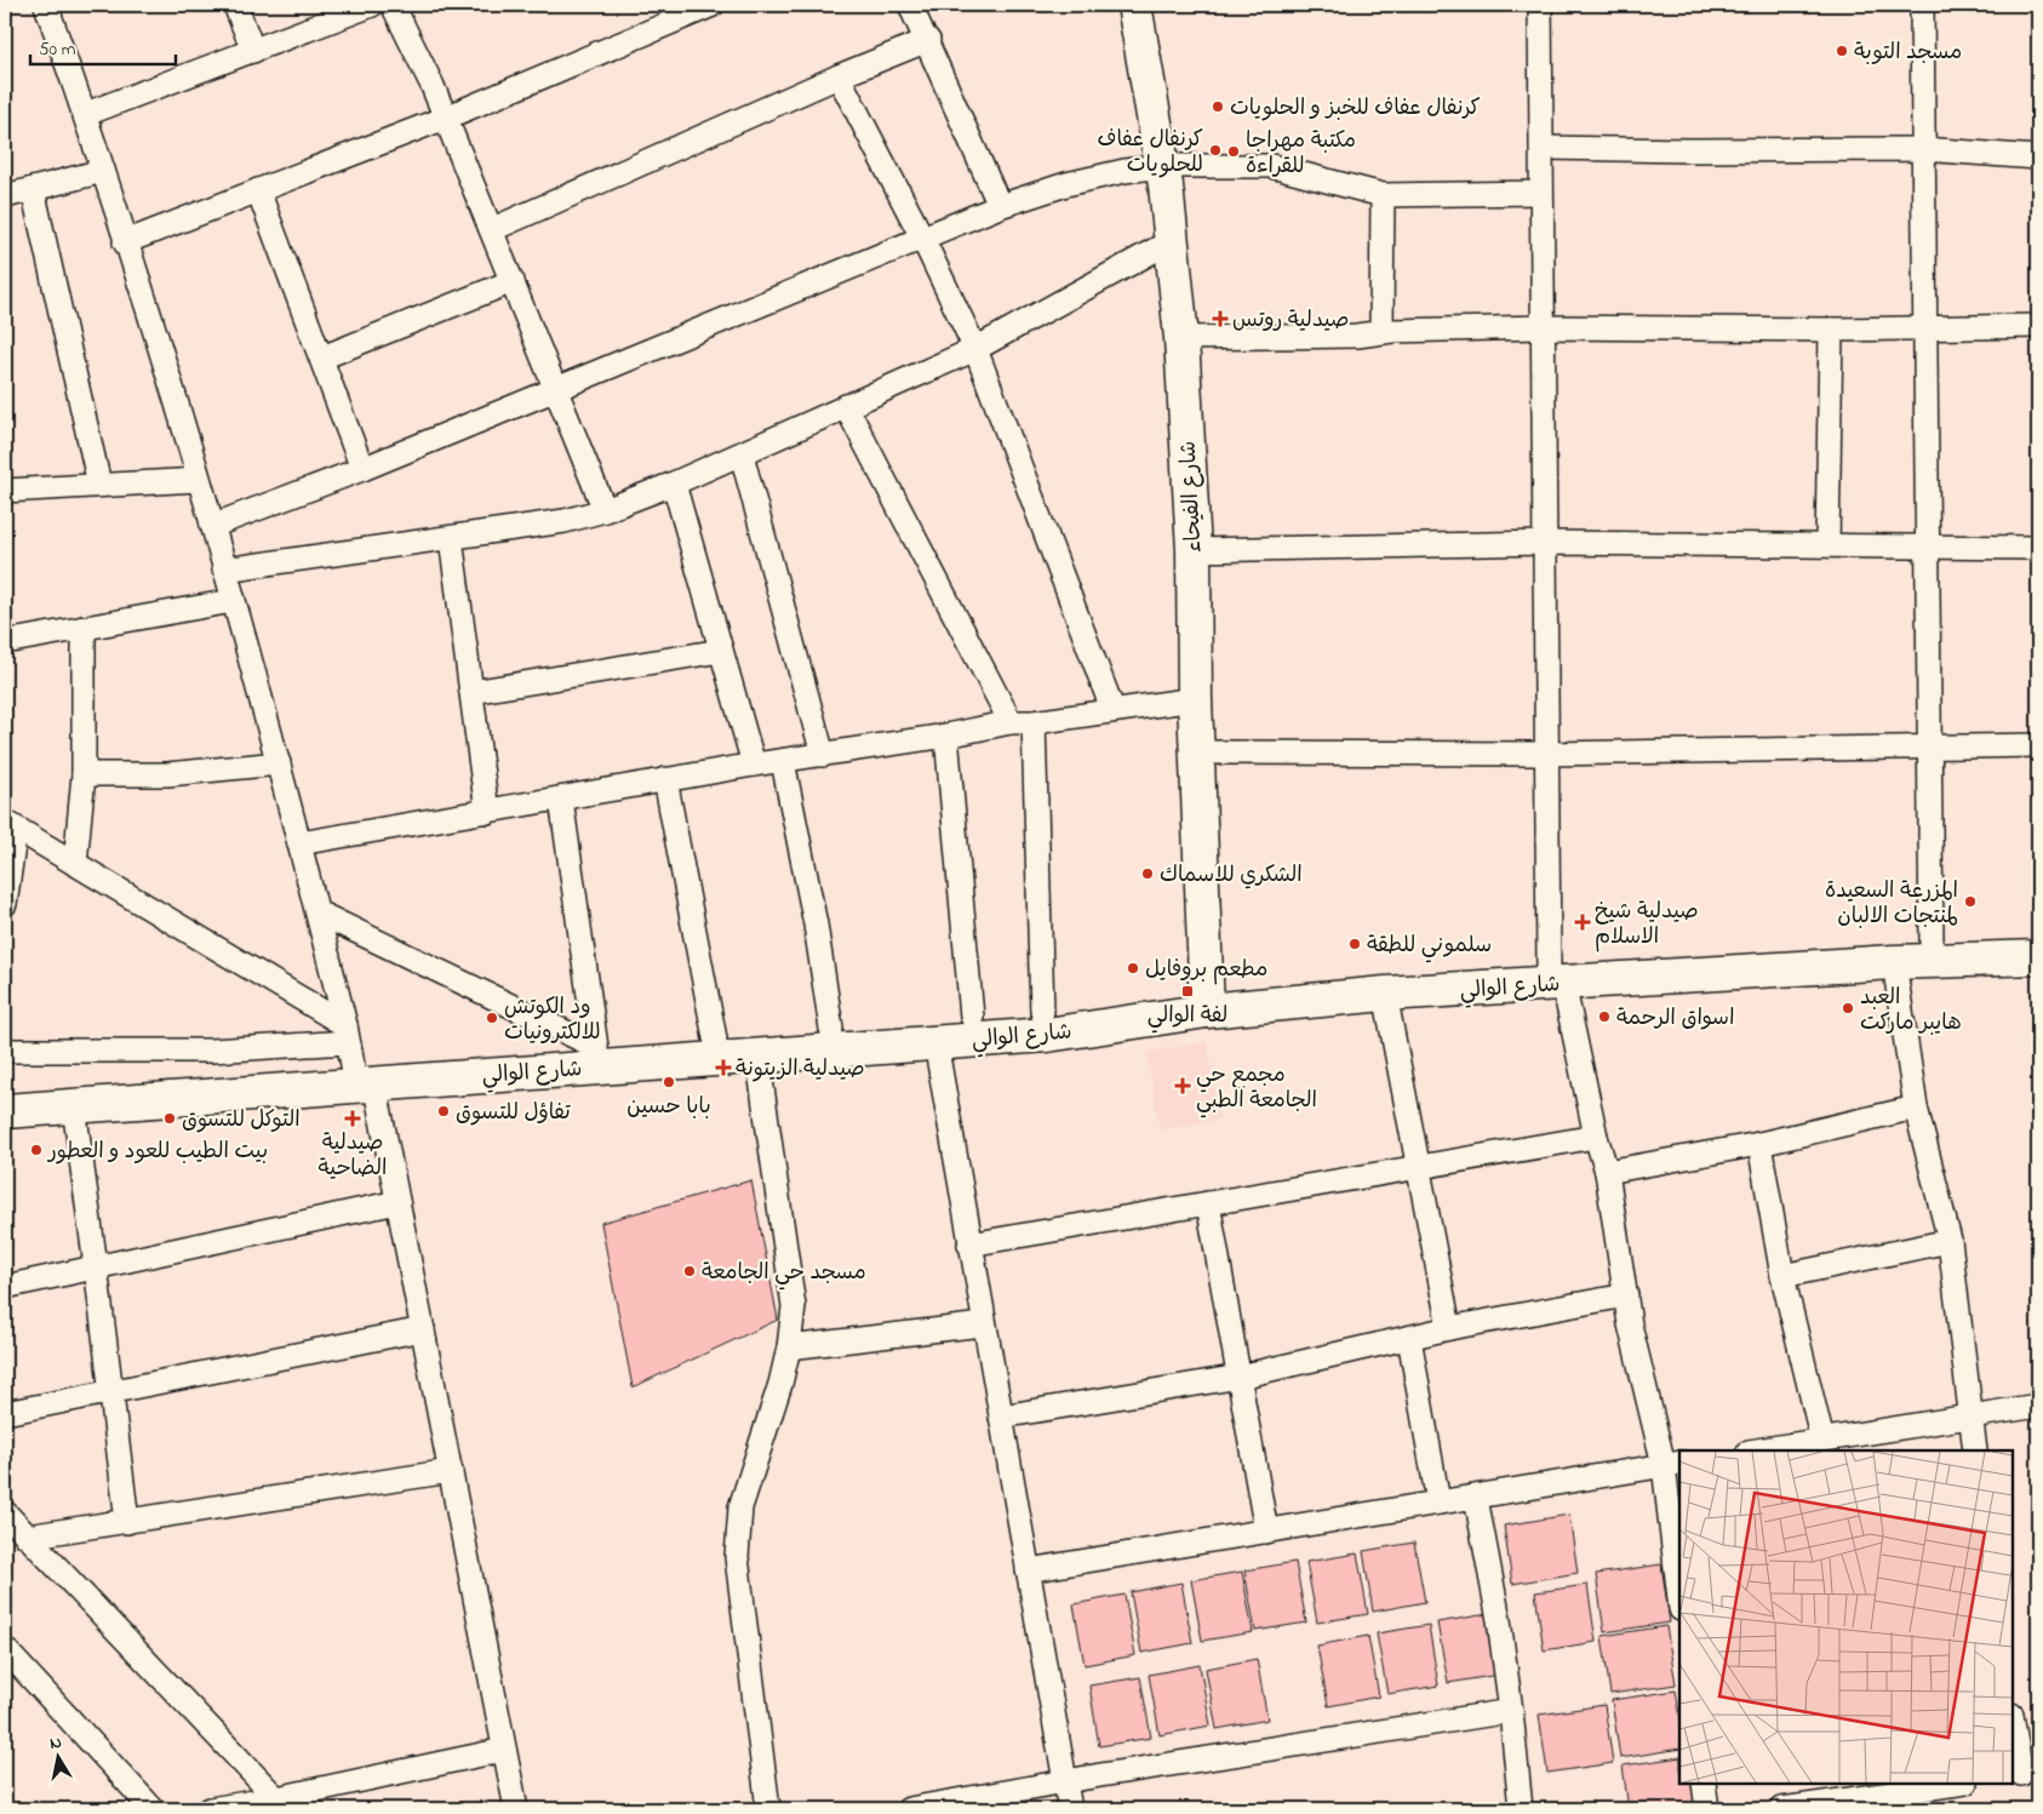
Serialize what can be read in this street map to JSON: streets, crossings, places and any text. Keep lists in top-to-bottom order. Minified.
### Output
{"streets":{"street":["شارع الفيحاء","شارع الوالي"]},"crossings":[["شارع الفيحاء","شارع الوالي"]],"places":{"other":["مسجد التوبة","كرنفال عفاف للخبز و الحلويات","كرنفال عفاف للحلويات","مكتبة مهراجا للقراءة","الشكري للاسماك","المزرعة السعيدة لمنتجات الالبان","سلموني للطقة","مطعم بروفايل","العبد هايبر ماركت","اسواق الرحمة","ود الكوتش للالكترونيات","بابا حسين","تفاؤل للتسوق","التوكل للتسوق","بيت الطيب للعود و العطور","مسجد حي الجامعة"],"health":["صيدلية روتس","صيدلية شيخ الاسلام","صيدلية الزيتونة","مجمع حي الجامعة الطبي","صيدلية الضاحية"],"transit":["لفة الوالي"]},"scale_bar":"50 m","north":"top"}
